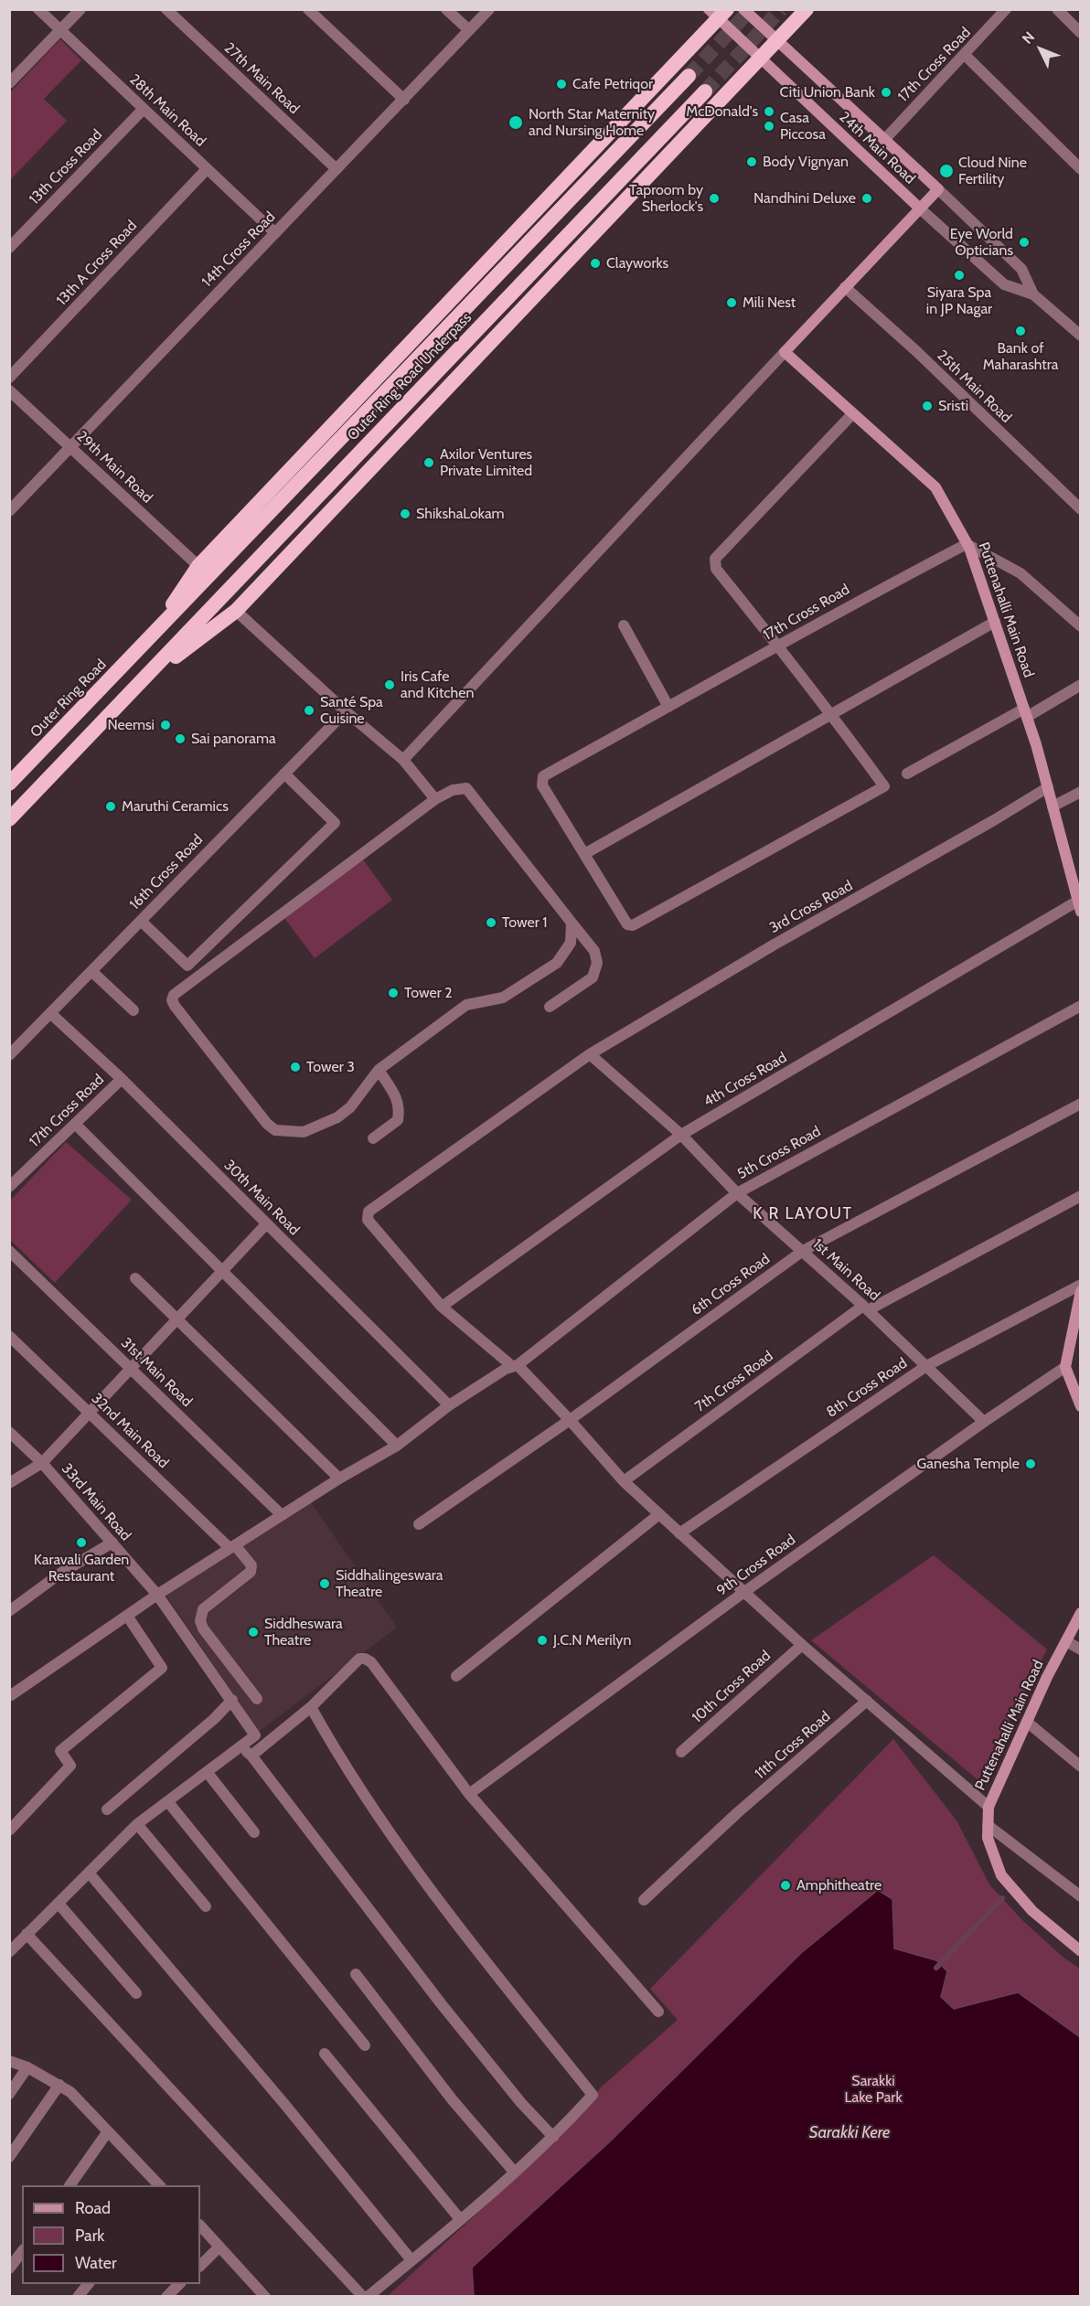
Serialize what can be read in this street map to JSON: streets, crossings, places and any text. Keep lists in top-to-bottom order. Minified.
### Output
{"streets":{"highway":["Outer Ring Road Underpass","Outer Ring Road"],"main road":["24th Main Road","Puttenahalli Main Road"],"street":["17th Cross Road","27th Main Road","28th Main Road","13th Cross Road","14th Cross Road","13th A Cross Road","25th Main Road","29th Main Road","16th Cross Road","3rd Cross Road","4th Cross Road","5th Cross Road","30th Main Road","1st Main Road","6th Cross Road","31st Main Road","7th Cross Road","8th Cross Road","32nd Main Road","33rd Main Road","9th Cross Road","10th Cross Road","11th Cross Road"]},"crossings":[["17th Cross Road","24th Main Road"],["17th Cross Road","Puttenahalli Main Road"],["17th Cross Road","30th Main Road"],["27th Main Road","14th Cross Road"],["28th Main Road","13th Cross Road"],["28th Main Road","14th Cross Road"],["28th Main Road","13th A Cross Road"],["14th Cross Road","29th Main Road"],["Outer Ring Road Underpass","Outer Ring Road"],["Puttenahalli Main Road","3rd Cross Road"],["Puttenahalli Main Road","4th Cross Road"],["16th Cross Road","30th Main Road"],["3rd Cross Road","4th Cross Road"],["3rd Cross Road","5th Cross Road"],["3rd Cross Road","1st Main Road"],["3rd Cross Road","6th Cross Road"],["3rd Cross Road","7th Cross Road"],["3rd Cross Road","8th Cross Road"],["3rd Cross Road","9th Cross Road"],["3rd Cross Road","10th Cross Road"],["3rd Cross Road","11th Cross Road"],["4th Cross Road","1st Main Road"],["5th Cross Road","30th Main Road"],["5th Cross Road","1st Main Road"],["5th Cross Road","31st Main Road"],["5th Cross Road","32nd Main Road"],["5th Cross Road","33rd Main Road"],["1st Main Road","6th Cross Road"],["1st Main Road","7th Cross Road"],["1st Main Road","8th Cross Road"],["1st Main Road","9th Cross Road"]],"districts":["K R LAYOUT"],"water":["Sarakki Kere"],"parks":["Sarakki Lake Park"],"places":["Cafe Petriqor","Citi Union Bank","McDonald's","North Star Maternity and Nursing Home","Casa Piccosa","Body Vignyan","Cloud Nine Fertility","Taproom by Sherlock's","Nandhini Deluxe","Eye World Opticians","Clayworks","Siyara Spa in JP Nagar","Mili Nest","Bank of Maharashtra","Sristi","Axilor Ventures Private Limited","ShikshaLokam","Iris Cafe and Kitchen","Santé Spa Cuisine","Neemsi","Sai panorama","Maruthi Ceramics","Tower 1","Tower 2","Tower 3","Ganesha Temple","Karavali Garden Restaurant","Siddhalingeswara Theatre","Siddheswara Theatre","J.C.N Merilyn","Amphitheatre"],"legend":["Road","Park","Water"],"north":"top left"}
